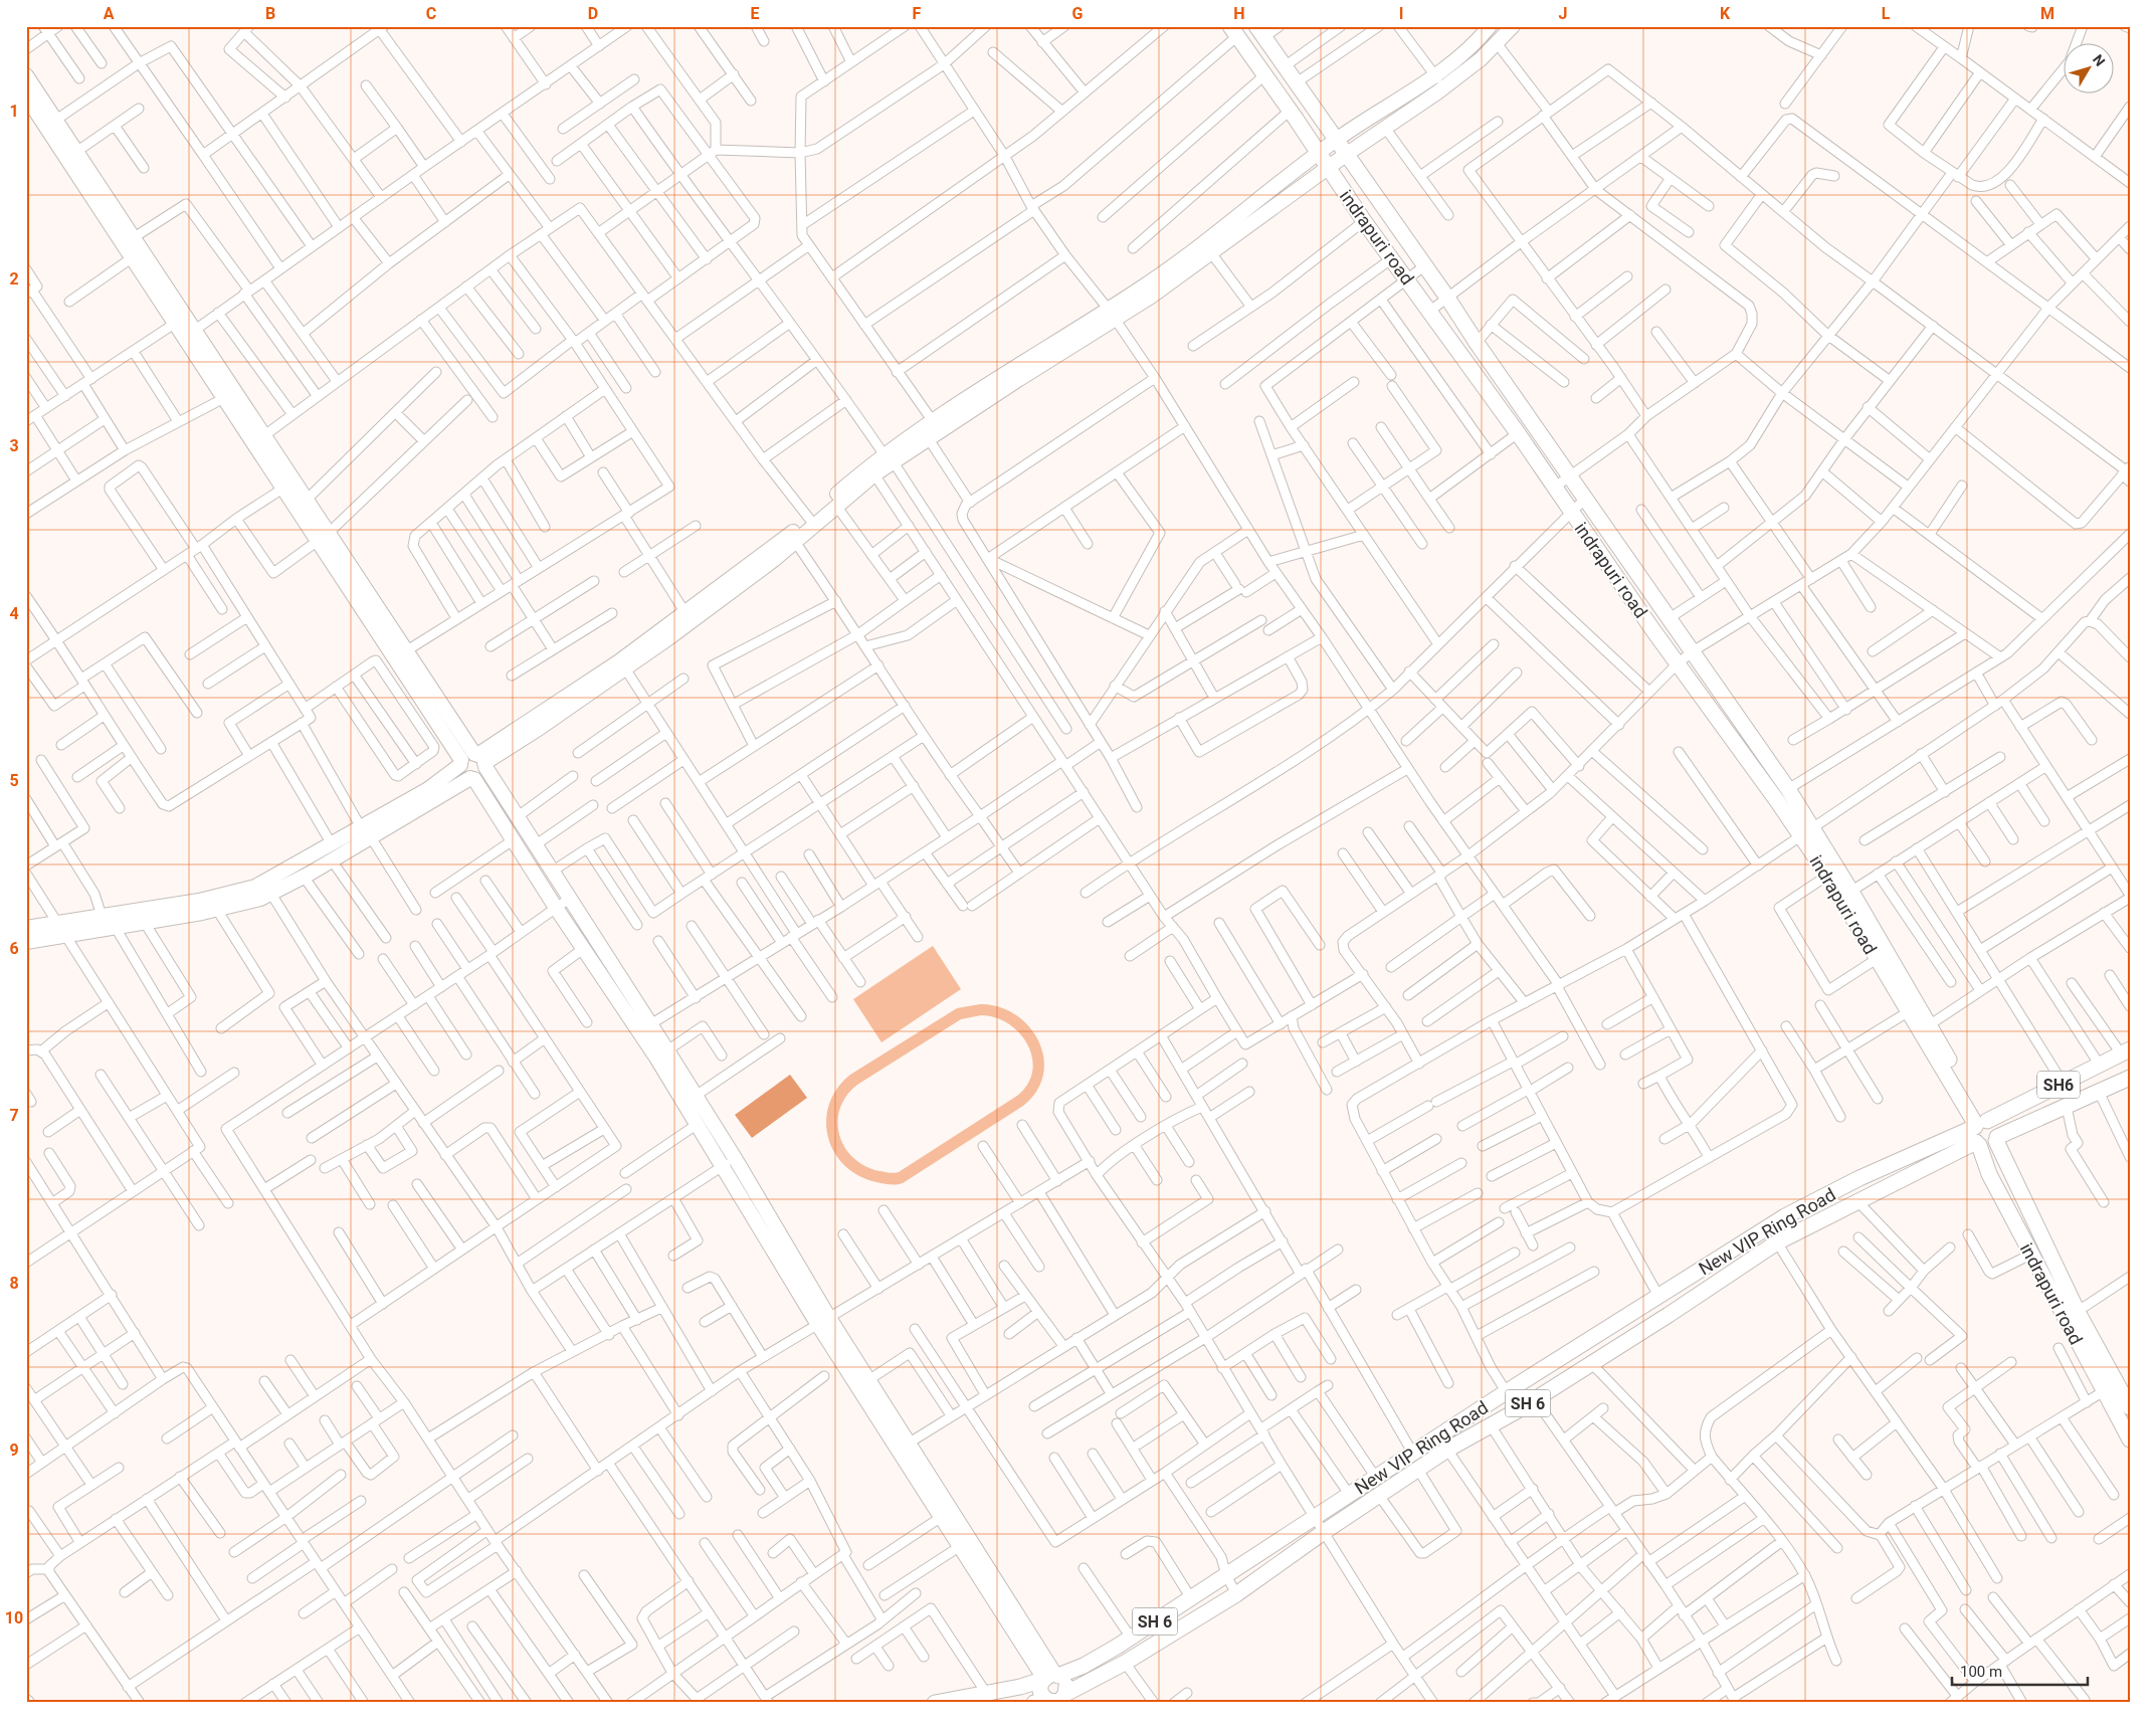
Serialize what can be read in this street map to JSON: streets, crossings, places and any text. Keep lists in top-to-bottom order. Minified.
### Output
{"streets":{"main road":["indrapuri road","SH6","New VIP Ring Road","SH 6"]},"crossings":[["indrapuri road","New VIP Ring Road"]],"scale_bar":"100 m","north":"top right","grid":{"columns":["A","B","C","D","E","F","G","H","I","J","K","L","M"],"rows":["1","2","3","4","5","6","7","8","9","10"]}}
